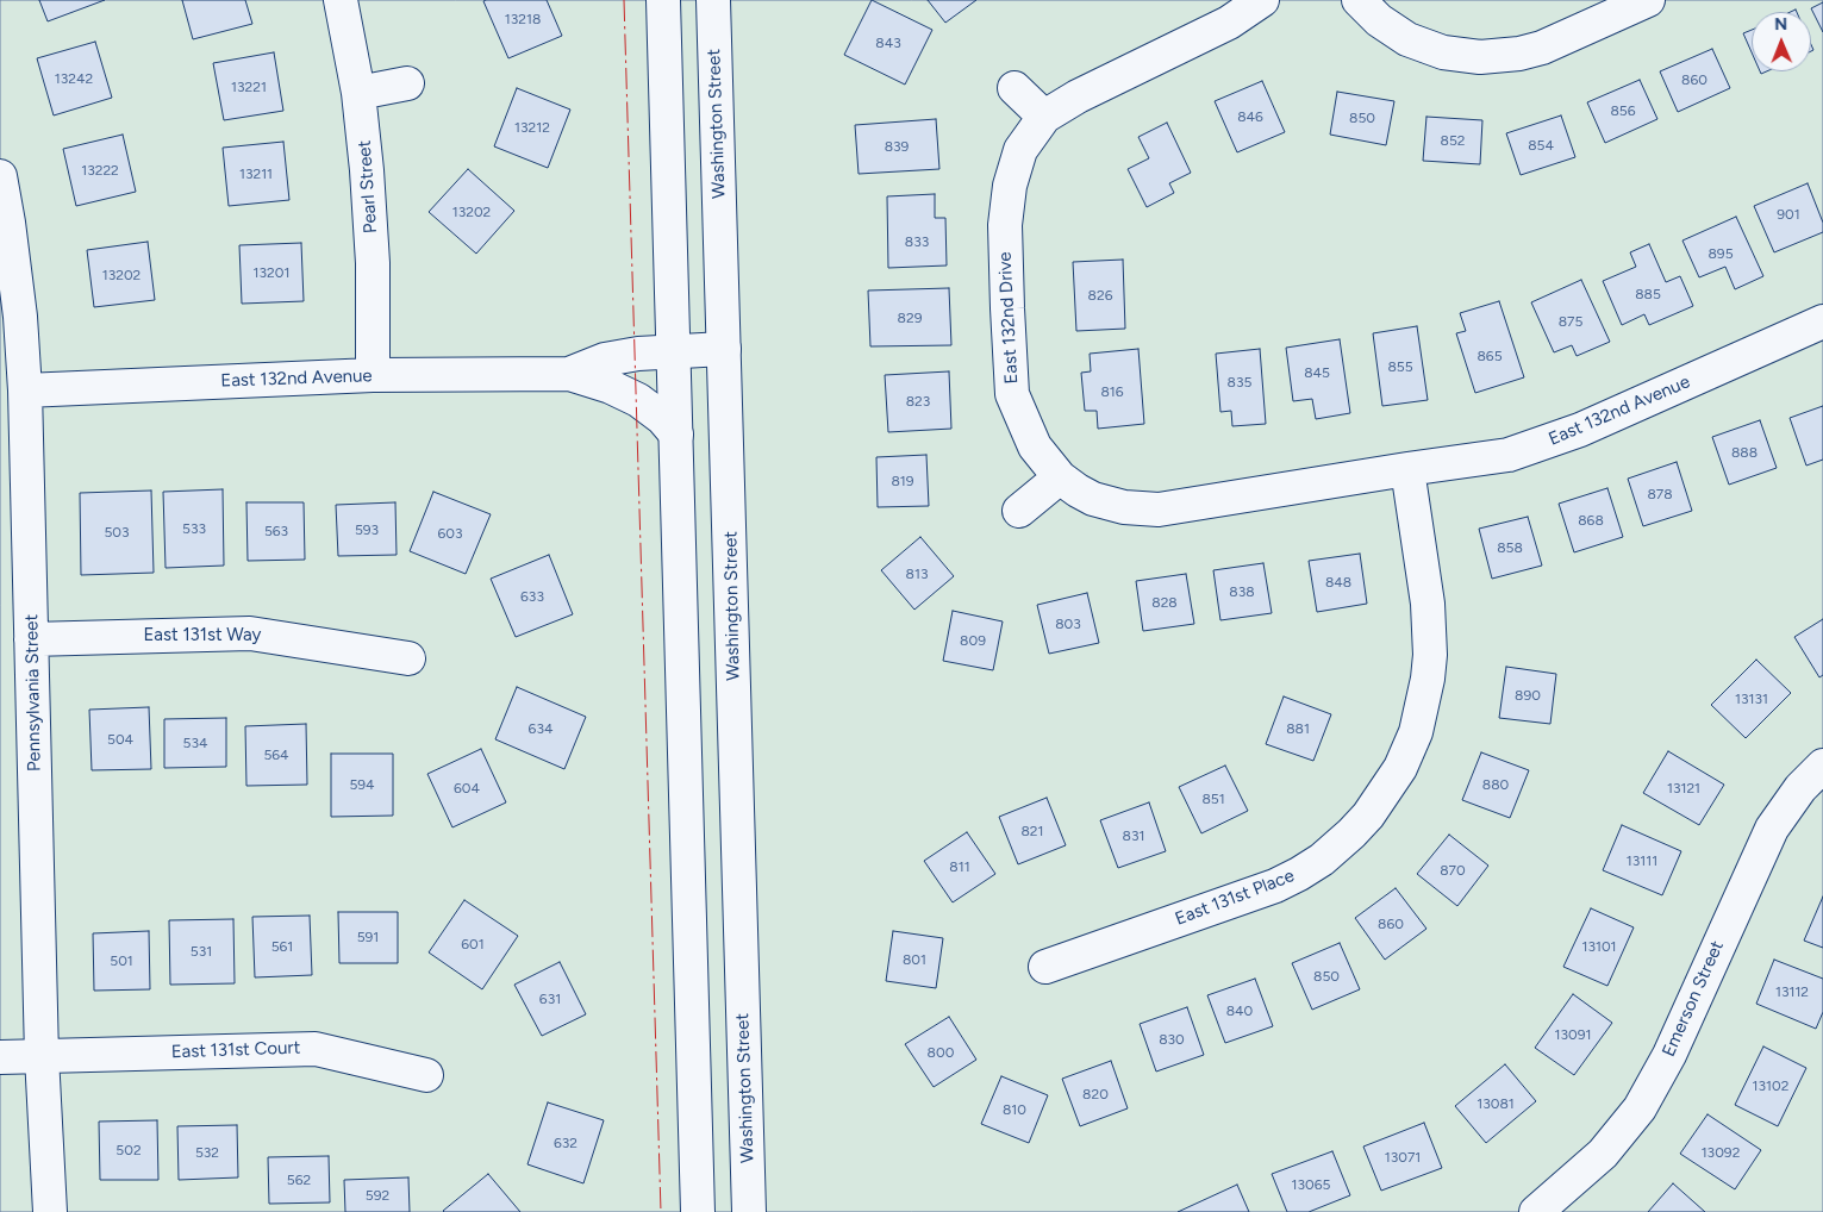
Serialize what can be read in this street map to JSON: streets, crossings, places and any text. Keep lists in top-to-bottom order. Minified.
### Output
{"streets":{"street":["Washington Street","Pearl Street","East 132nd Drive","East 132nd Avenue","East 131st Way","Pennsylvania Street","East 131st Place","Emerson Street","East 131st Court"]},"crossings":[["Washington Street","East 132nd Avenue"],["Pearl Street","East 132nd Avenue"],["East 132nd Drive","East 132nd Avenue"],["East 132nd Drive","East 131st Place"],["East 132nd Avenue","Pennsylvania Street"],["East 132nd Avenue","East 131st Place"],["East 131st Way","Pennsylvania Street"],["Pennsylvania Street","East 131st Court"]],"house_numbers":["13218","843","13242","860","13221","856","846","850","13212","852","854","839","13222","13211","13202","901","833","895","13201","13202","885","826","829","875","865","855","845","835","816","823","888","819","878","868","533","593","563","503","603","858","813","848","838","633","828","803","809","890","13131","634","881","504","534","564","594","880","604","13121","851","821","831","13111","811","870","860","591","601","561","13101","531","801","501","850","13112","631","840","13091","830","800","13102","820","13081","810","632","502","532","13092","13071","562","13065","592"],"north":"top"}
